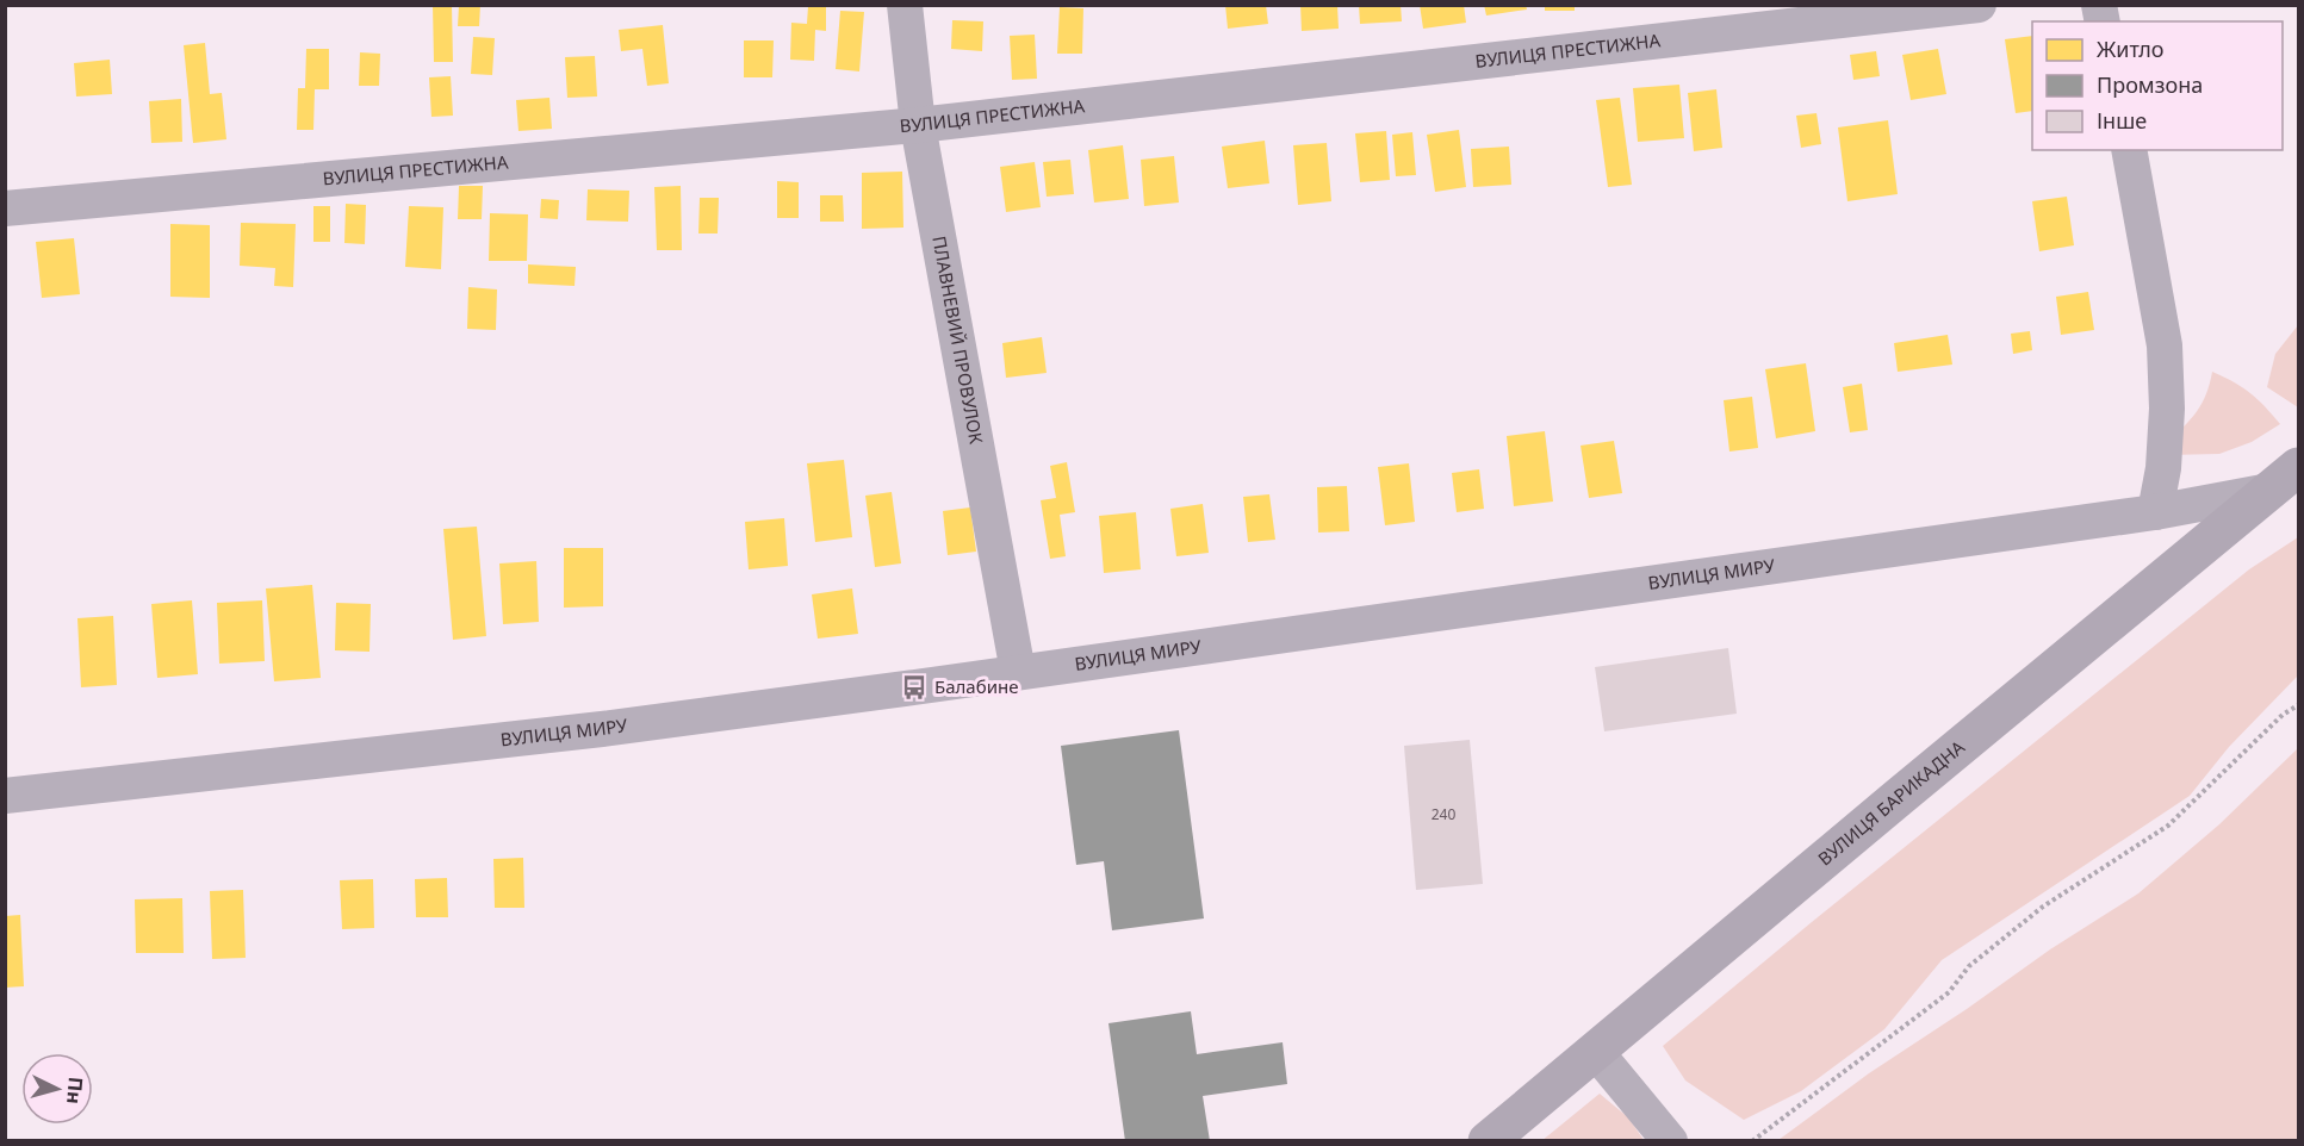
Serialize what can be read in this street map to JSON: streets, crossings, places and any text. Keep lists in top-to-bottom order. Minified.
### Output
{"streets":{"main road":["ВУЛИЦЯ БАРИКАДНА"],"street":["ВУЛИЦЯ ПРЕСТИЖНА","ПЛАВНЕВИЙ ПРОВУЛОК","ВУЛИЦЯ МИРУ"]},"crossings":[["ВУЛИЦЯ ПРЕСТИЖНА","ПЛАВНЕВИЙ ПРОВУЛОК"],["ПЛАВНЕВИЙ ПРОВУЛОК","ВУЛИЦЯ МИРУ"],["ВУЛИЦЯ МИРУ","ВУЛИЦЯ БАРИКАДНА"]],"places":{"bus stop":["Балабине"]},"house_numbers":["240"],"legend":["Житло","Промзона","Інше"],"north":"right"}
